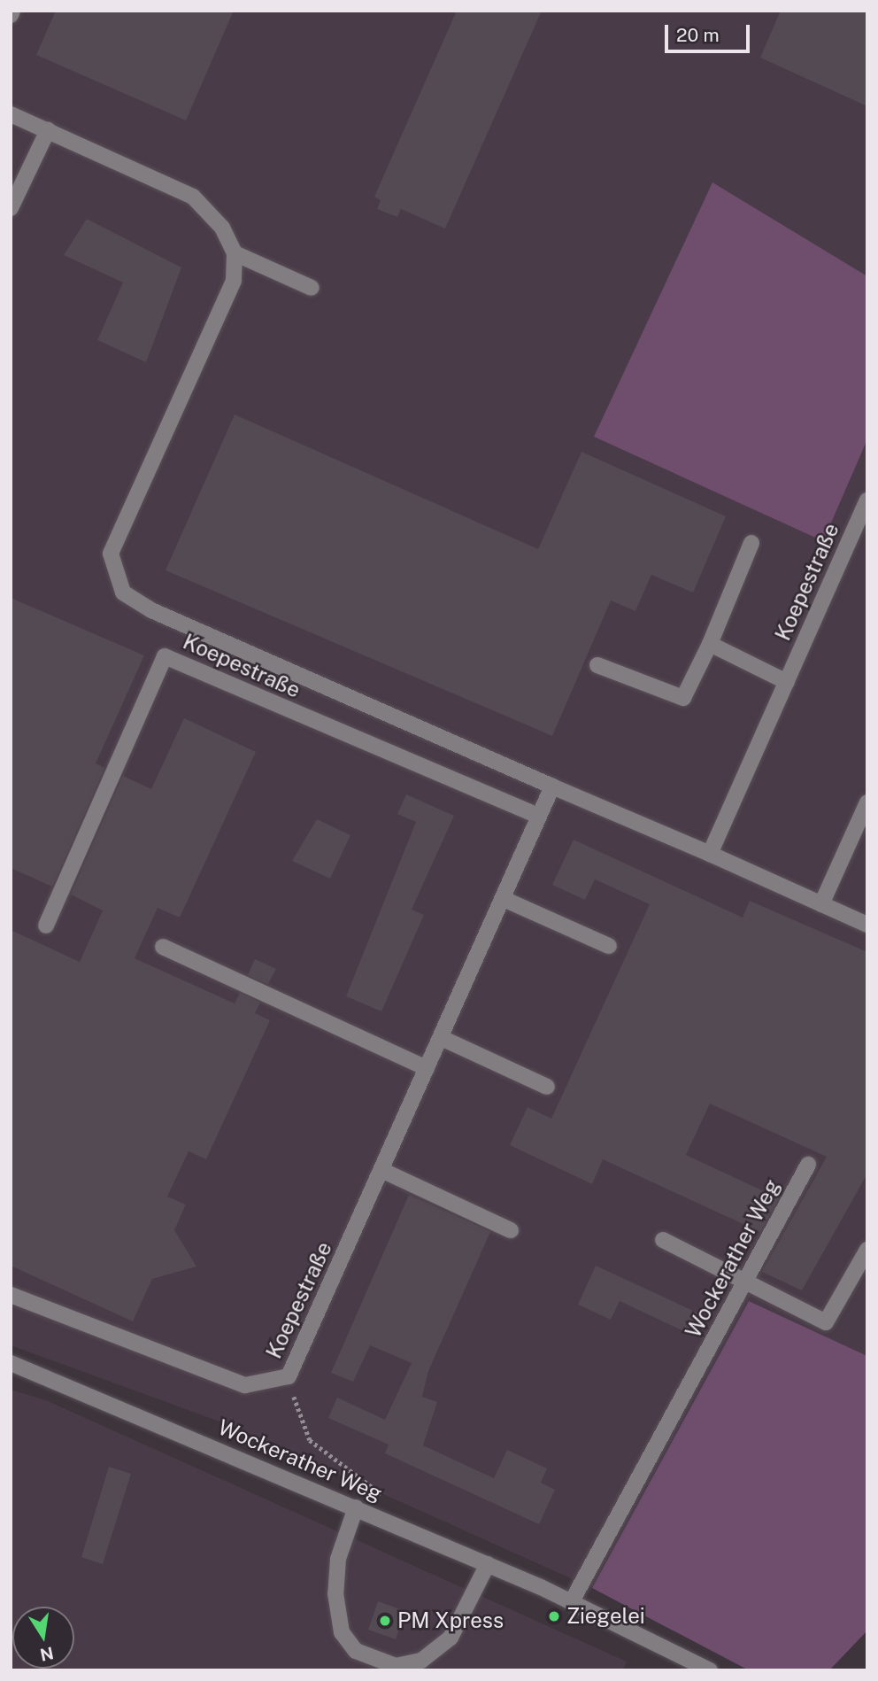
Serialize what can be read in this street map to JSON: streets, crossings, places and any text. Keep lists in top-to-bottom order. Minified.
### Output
{"streets":{"street":["Koepestraße","Wockerather Weg"]},"places":["Ziegelei","PM Xpress"],"scale_bar":"20 m","north":"bottom"}
